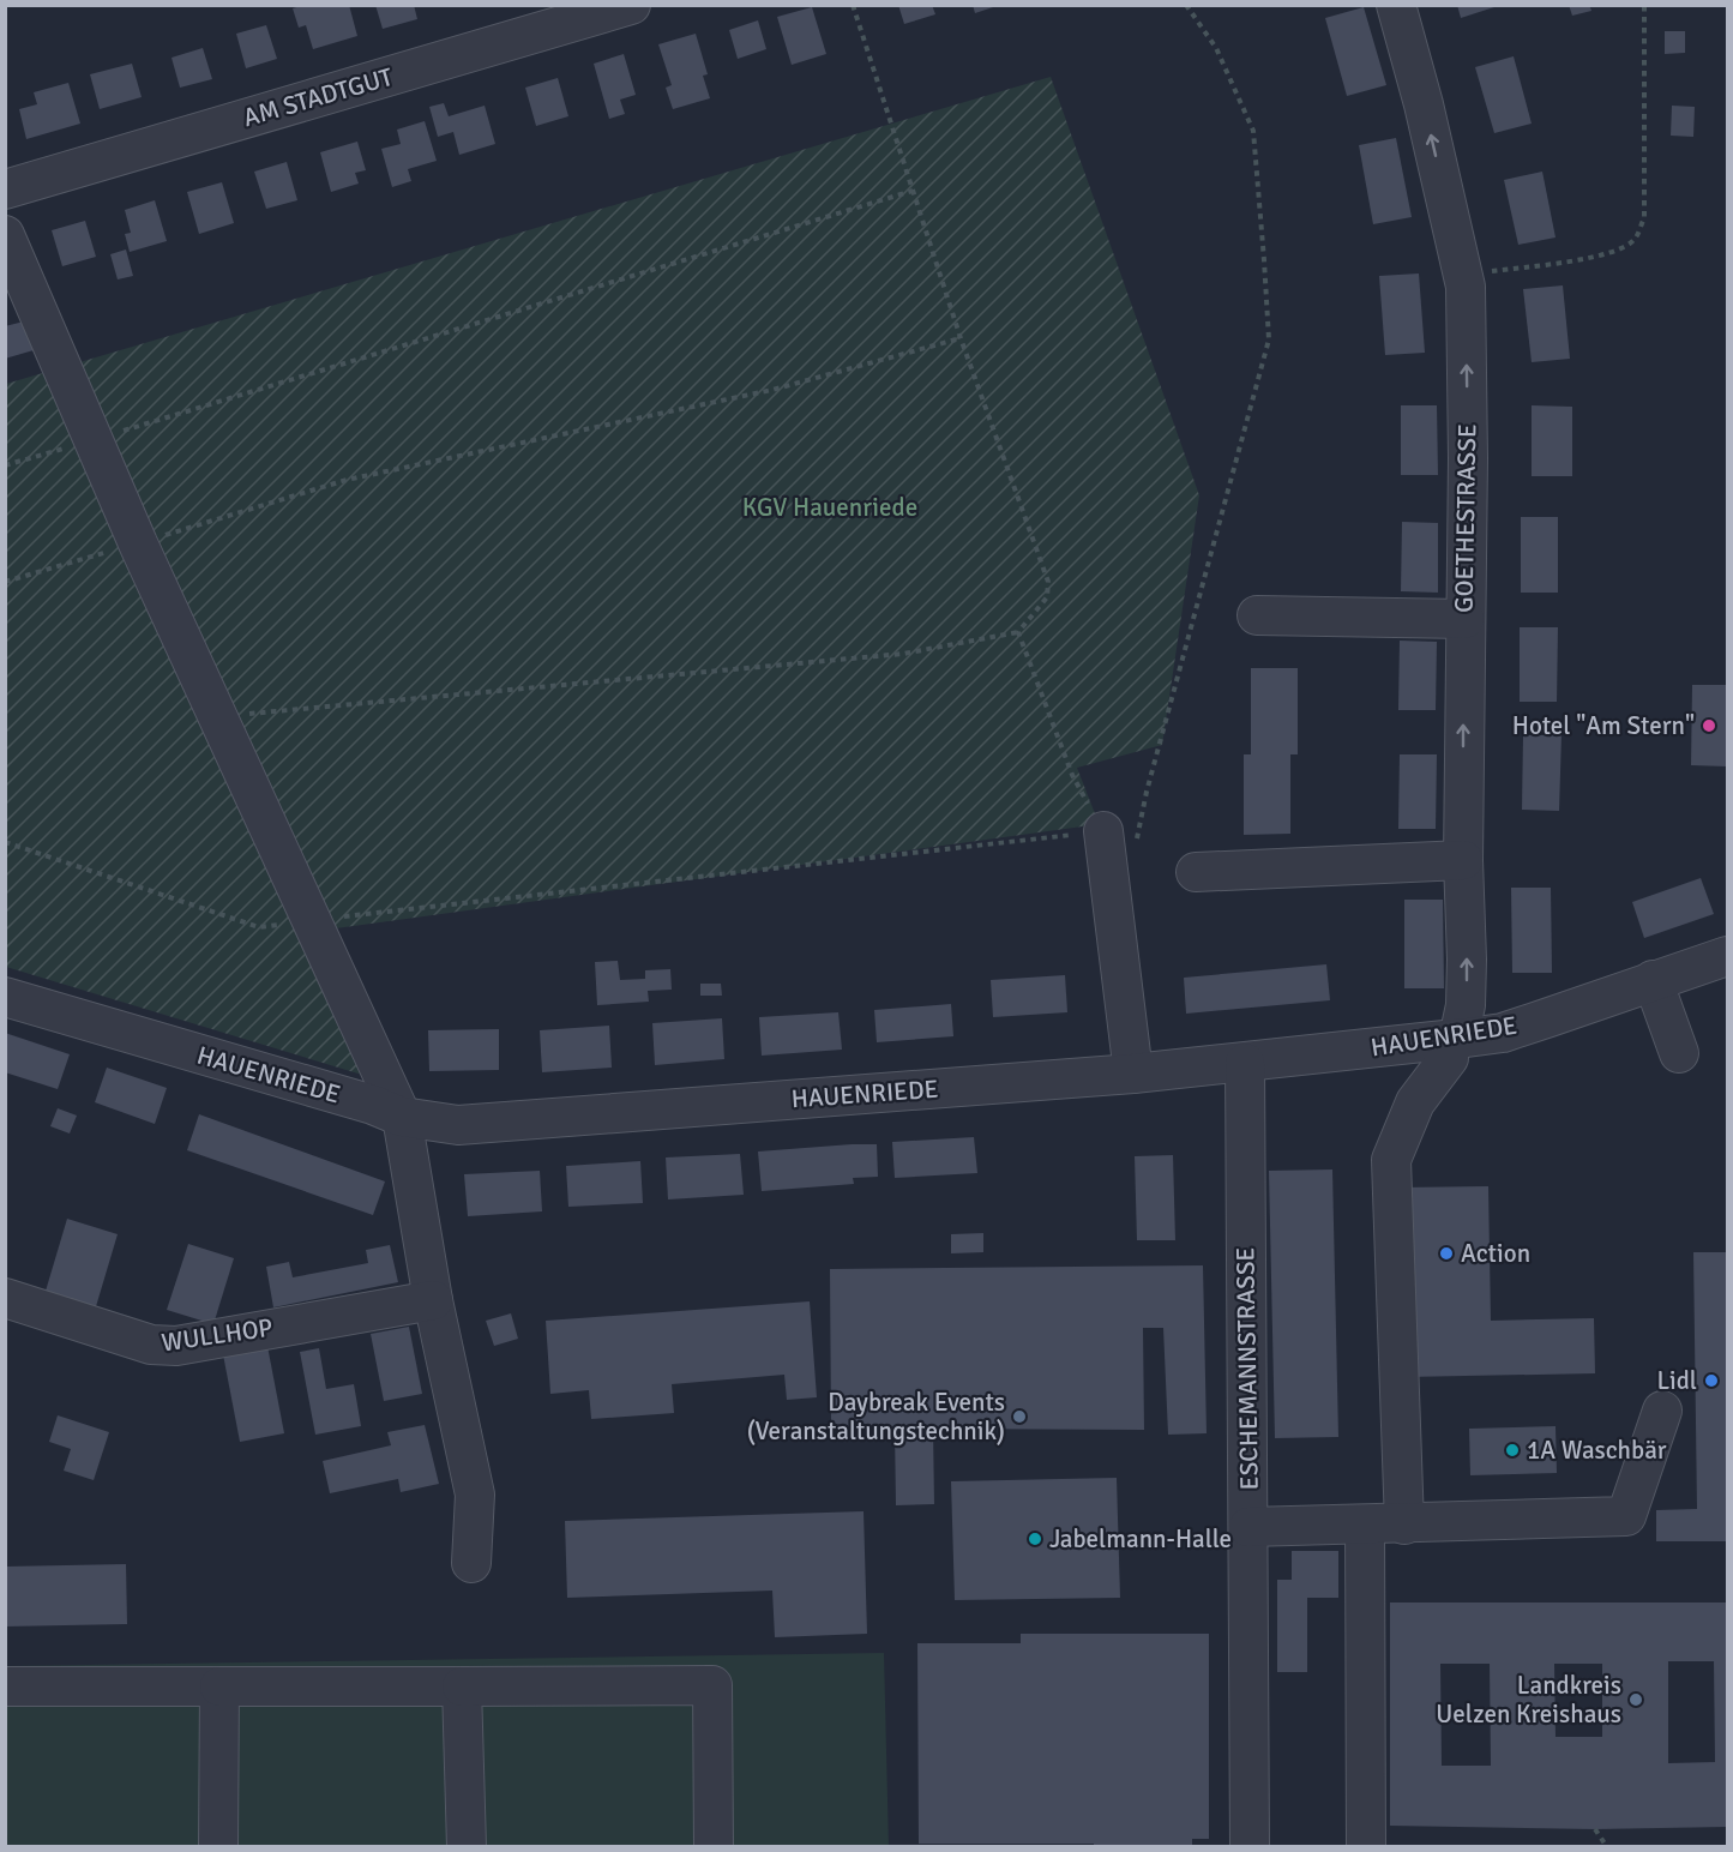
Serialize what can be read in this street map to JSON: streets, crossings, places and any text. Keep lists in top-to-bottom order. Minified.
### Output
{"streets":{"street":["AM STADTGUT","GOETHESTRASSE","HAUENRIEDE","WULLHOP","ESCHEMANNSTRASSE"]},"crossings":[["GOETHESTRASSE","HAUENRIEDE"],["HAUENRIEDE","ESCHEMANNSTRASSE"]],"one_way":["GOETHESTRASSE"],"parks":["KGV Hauenriede"],"places":["Hotel \"Am Stern\"","Action","Lidl","Daybreak Events (Veranstaltungstechnik)","1A Waschbär","Jabelmann-Halle","Landkreis Uelzen Kreishaus"]}
